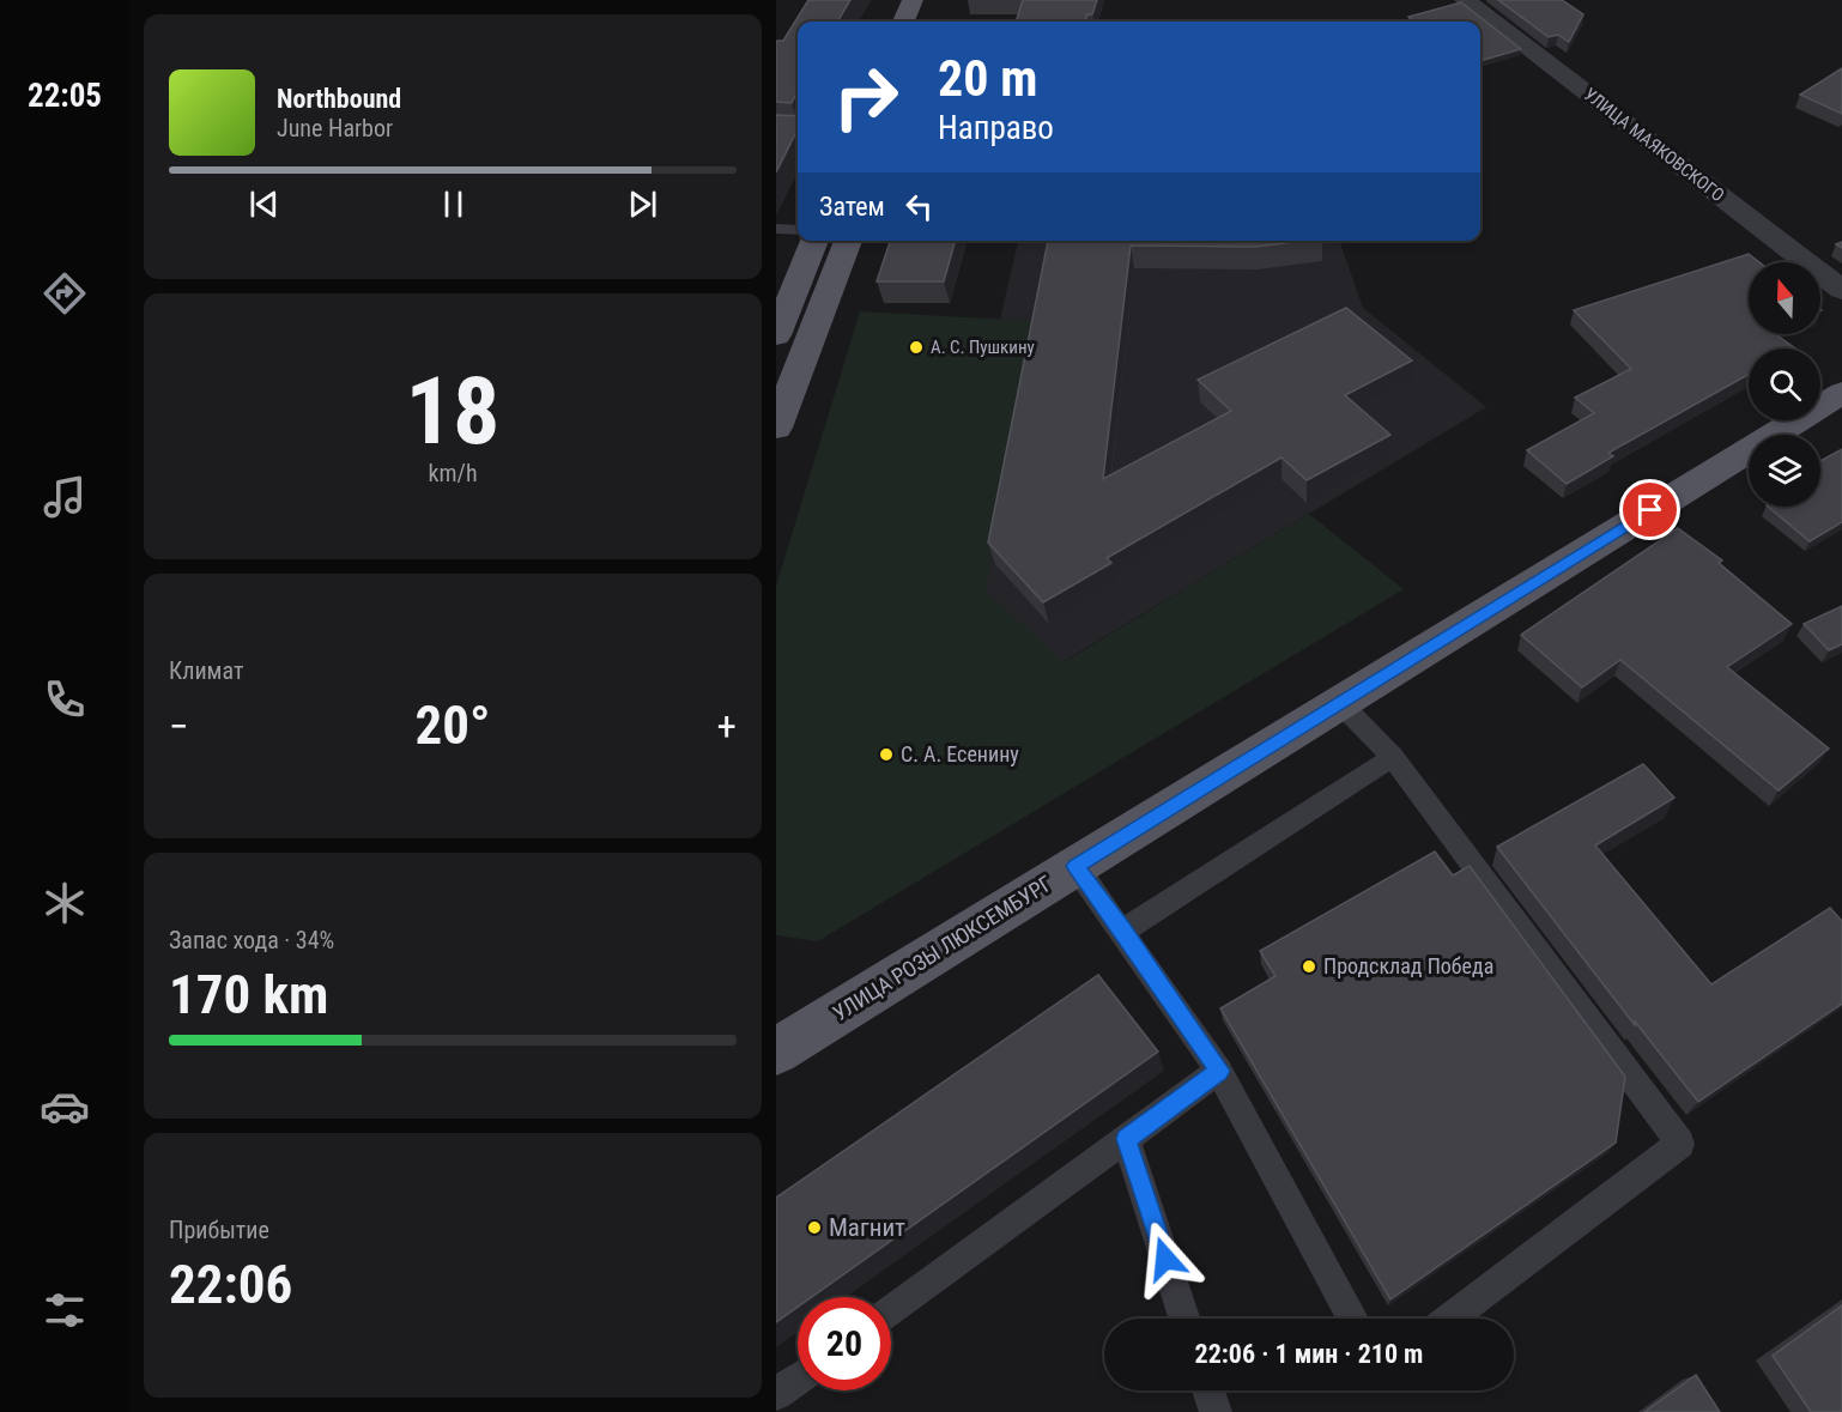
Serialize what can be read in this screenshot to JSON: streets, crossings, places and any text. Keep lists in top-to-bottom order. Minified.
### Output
{"streets":{"main road":["УЛИЦА РОЗЫ ЛЮКСЕМБУРГ"],"street":["УЛИЦА МАЯКОВСКОГО"]},"places":["А. С. Пушкину","С. А. Есенину","Продсклад Победа","Магнит"],"north":"top","page":{"tabs":"22:05","turn":["20 m","Направо"],"song":["Northbound","June Harbor"],"then":"Затем","tile":[["18","km/h"],"Климат",["Запас хода · 34%","170 km"],["Прибытие","22:06"]],"heat":["−","20°","+"],"limit":"20","trip":"22:06 · 1 мин · 210 m"}}
